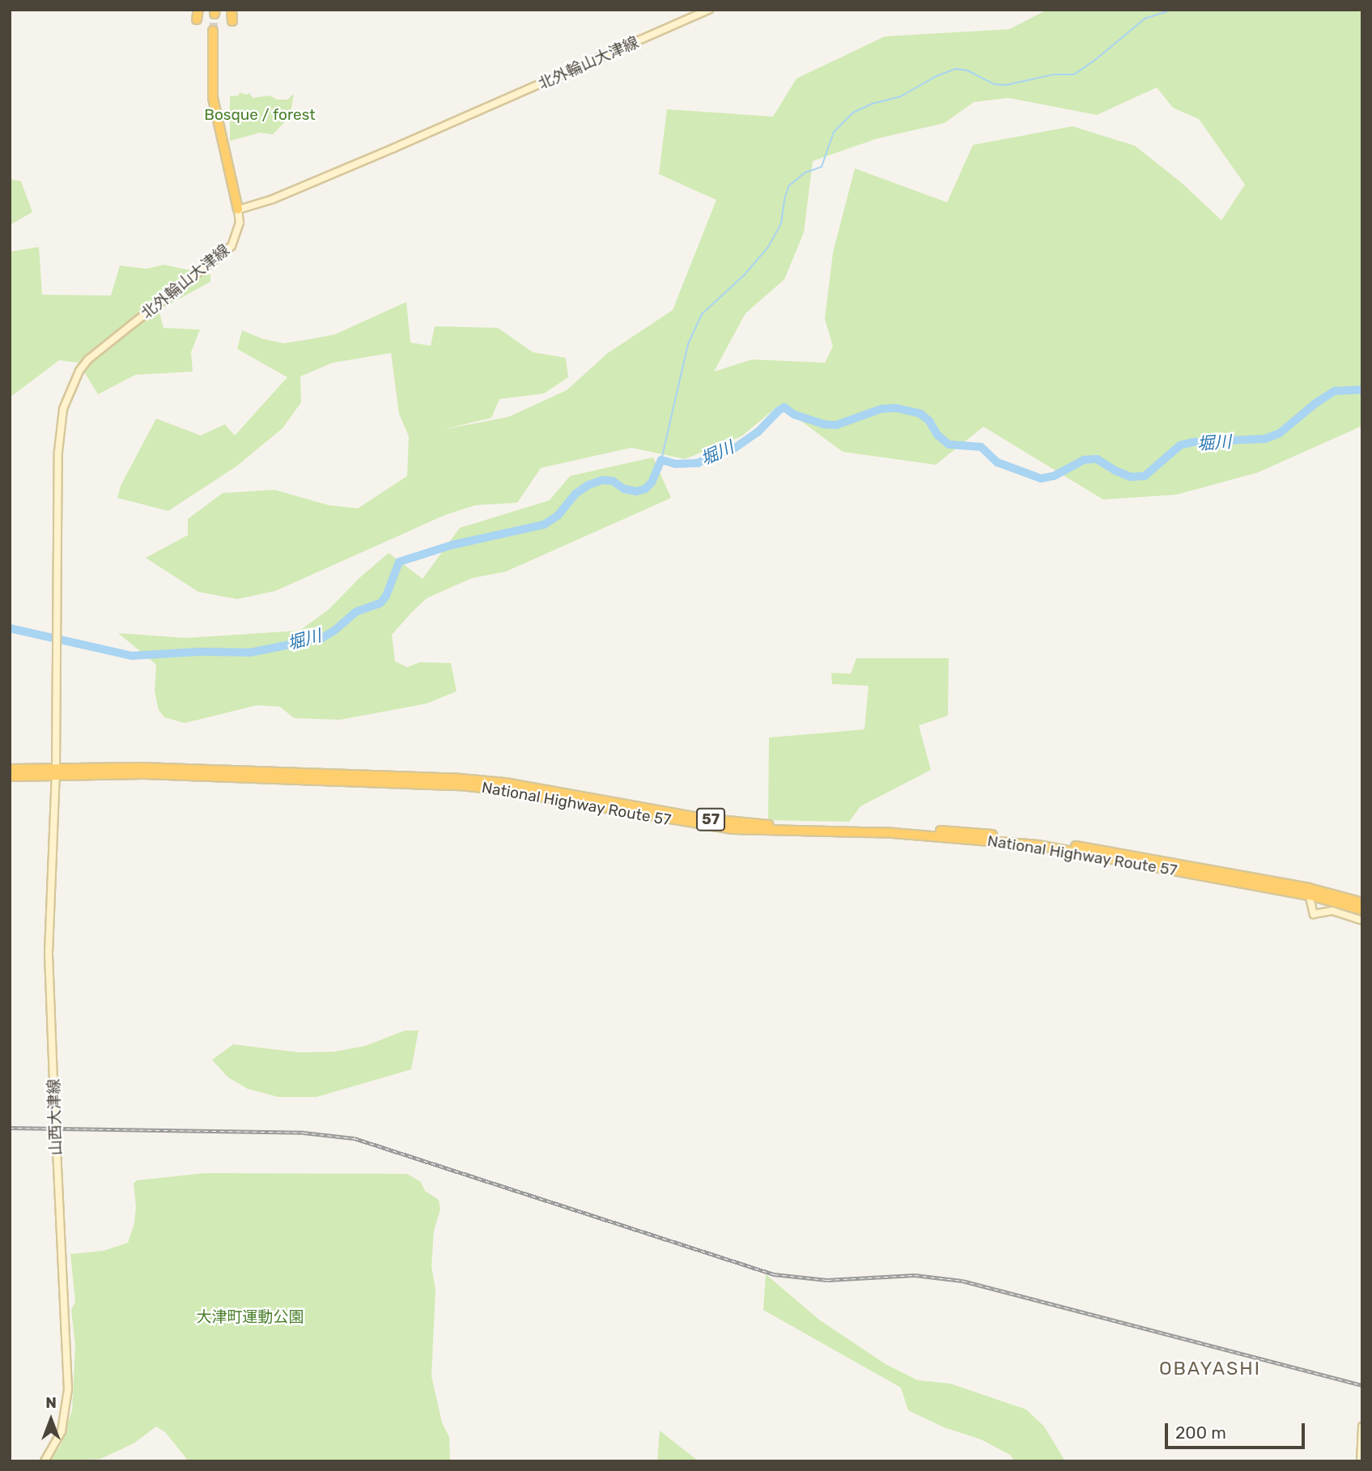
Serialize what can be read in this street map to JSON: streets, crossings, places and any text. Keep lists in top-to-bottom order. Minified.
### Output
{"streets":{"highway":["National Highway Route 57","57"],"main road":["北外輪山大津線","山西大津線"]},"crossings":[["北外輪山大津線","National Highway Route 57"],["北外輪山大津線","57"],["北外輪山大津線","山西大津線"],["National Highway Route 57","57"],["National Highway Route 57","山西大津線"],["57","山西大津線"]],"districts":["OBAYASHI"],"water":["堀川"],"parks":["Bosque / forest","大津町運動公園"],"scale_bar":"200 m","north":"top"}
